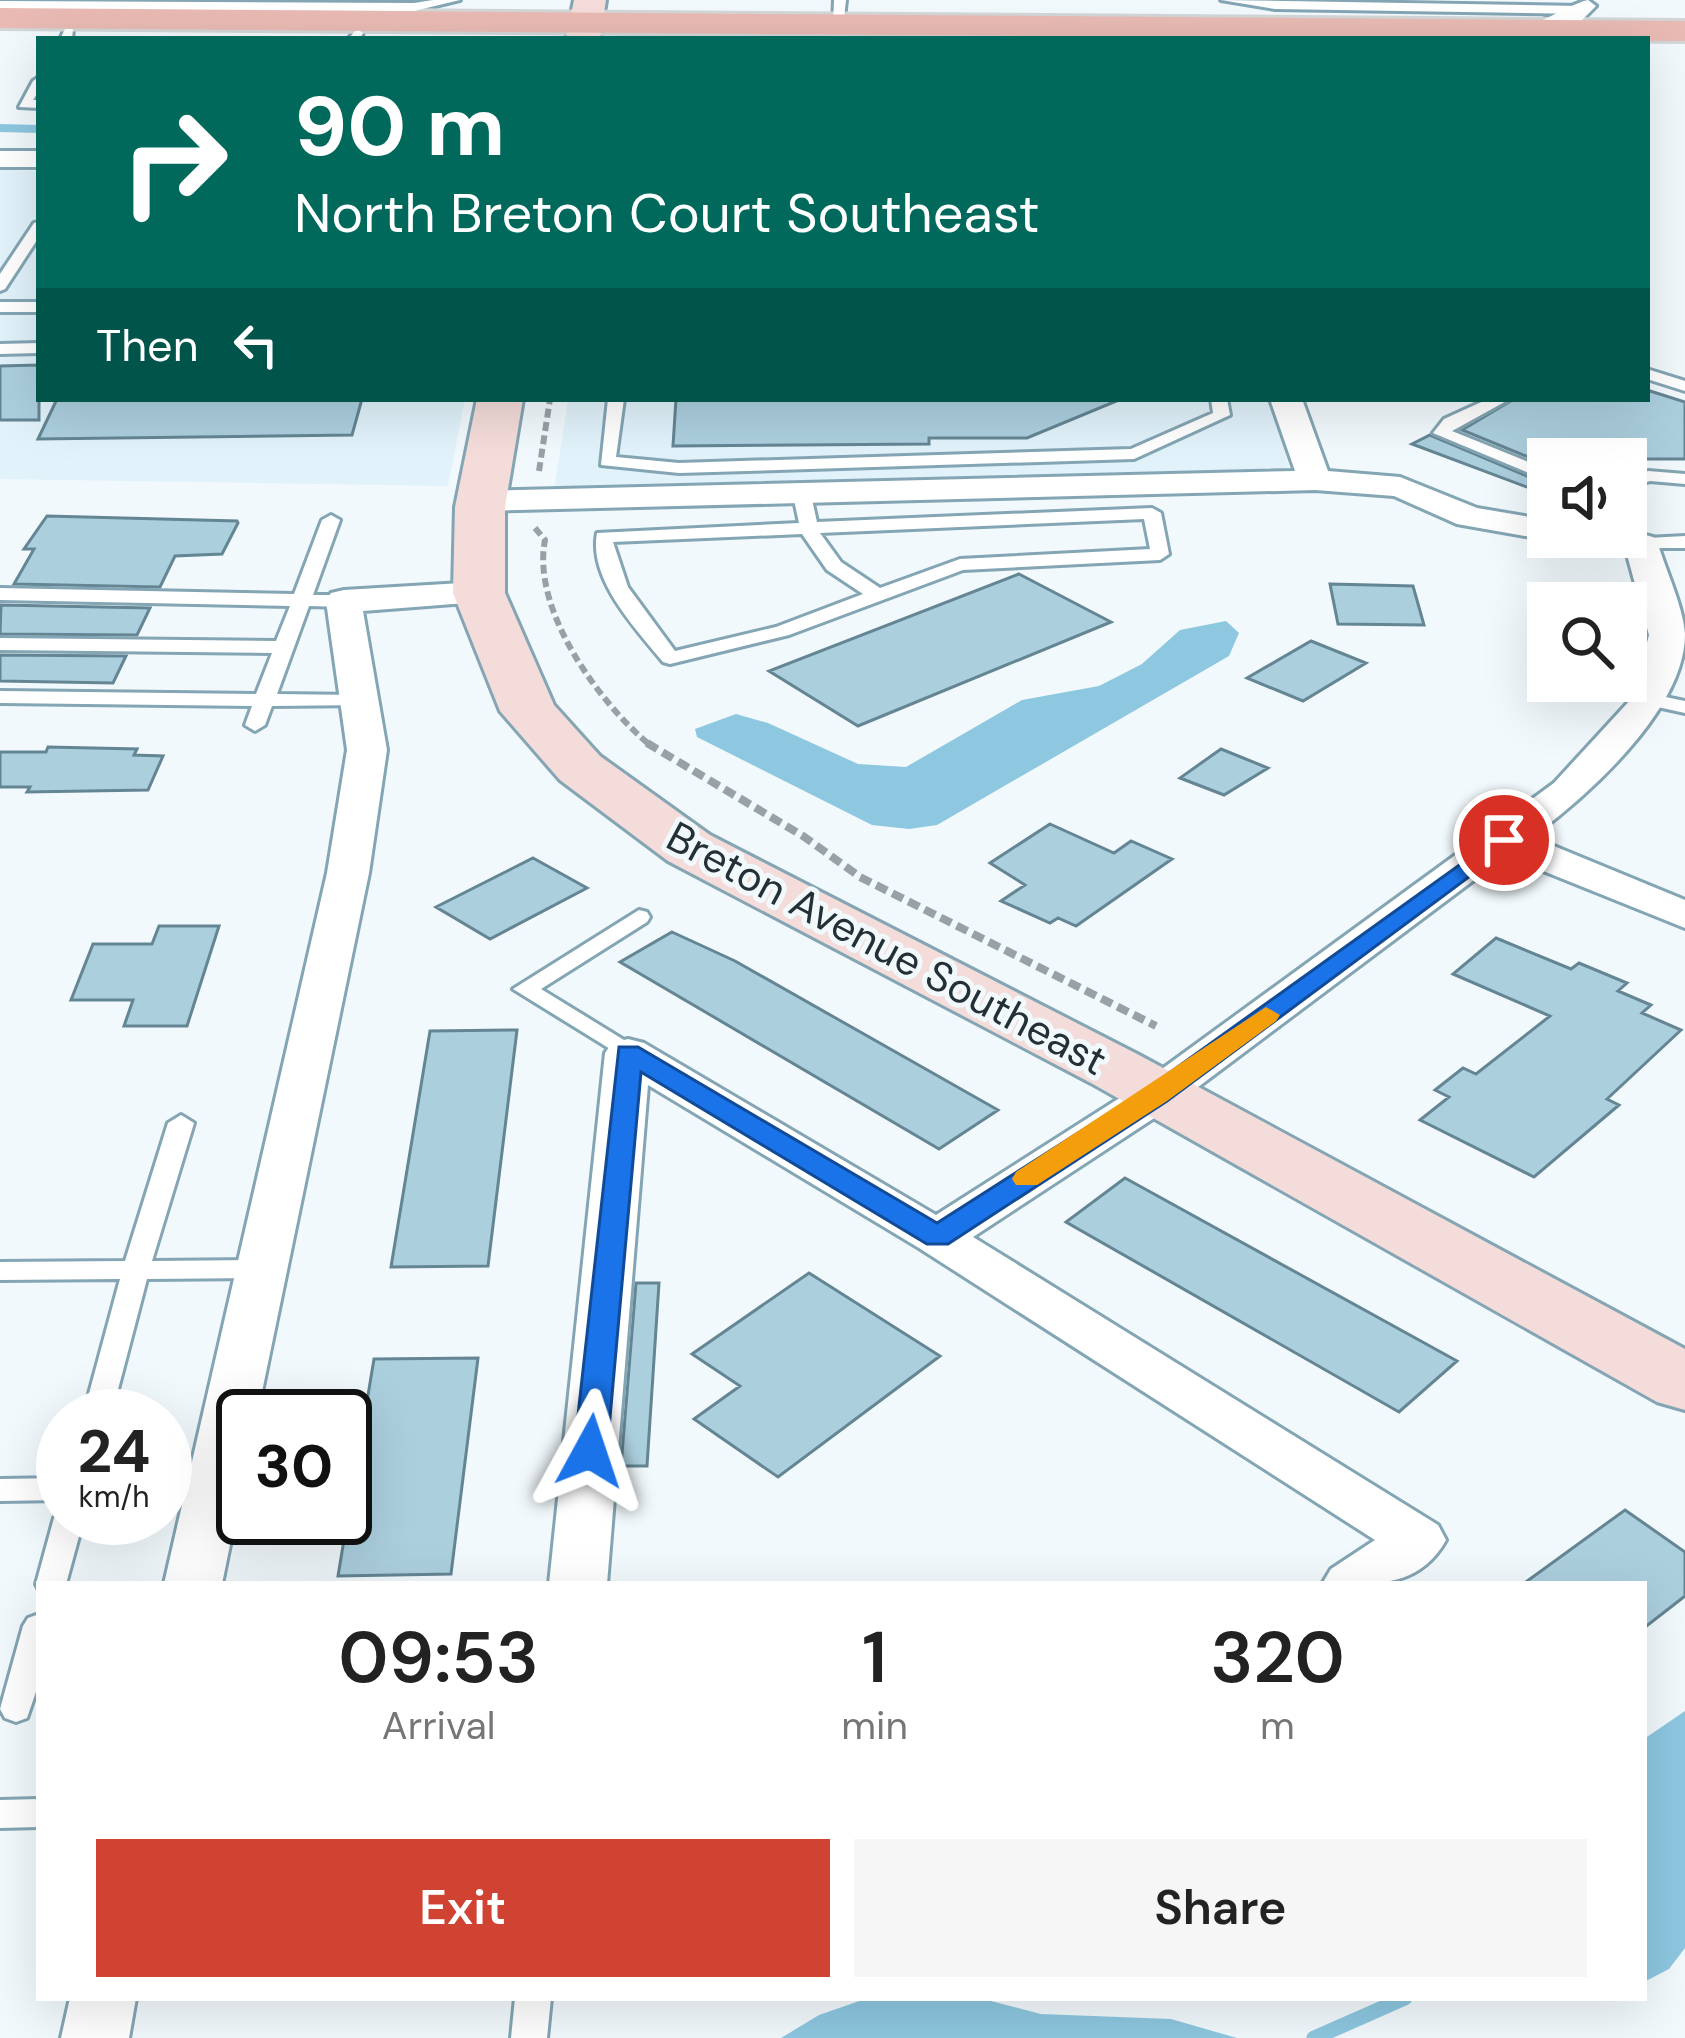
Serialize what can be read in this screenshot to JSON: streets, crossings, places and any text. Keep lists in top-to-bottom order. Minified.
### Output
{"streets":{"main road":["Breton Avenue Southeast"]},"page":{"turn":["90 m","North Breton Court Southeast"],"then":"Then","speed":"24 km/h","limit":"30","eta":["09:53","Arrival","1","min","320","m"],"buttons":["Exit","Share"]}}
